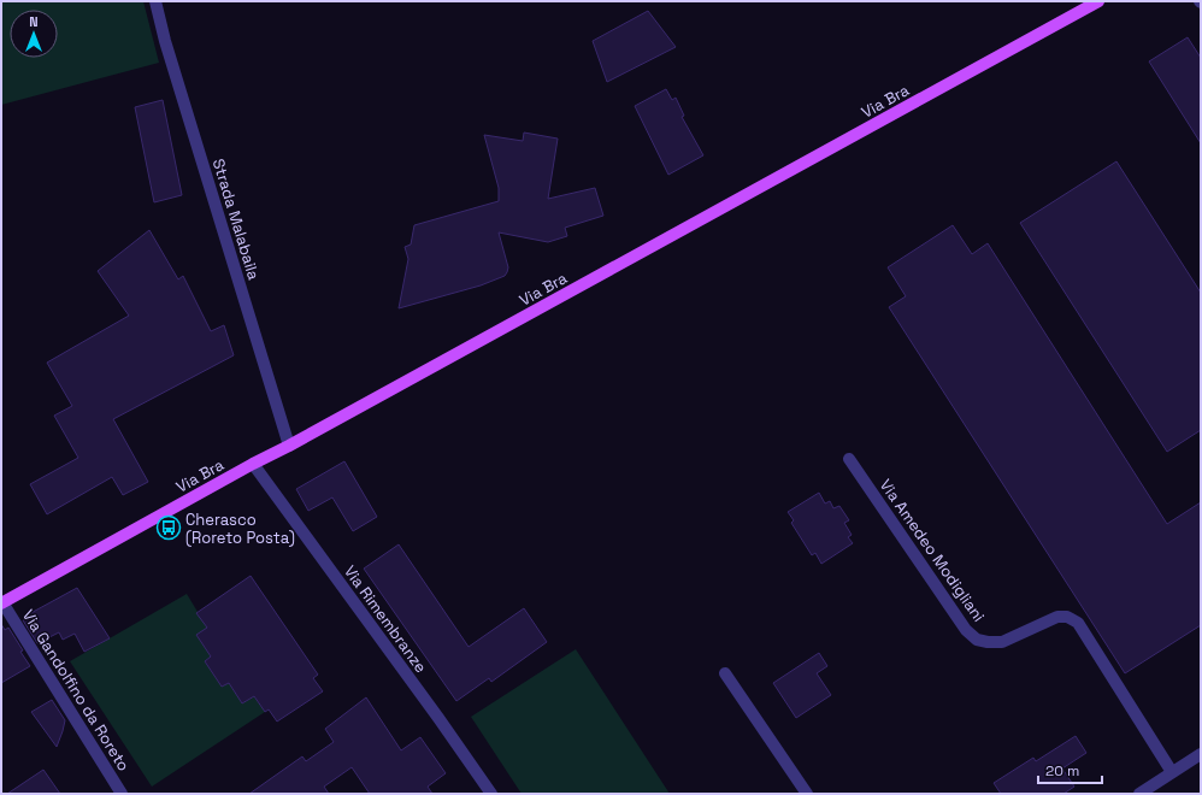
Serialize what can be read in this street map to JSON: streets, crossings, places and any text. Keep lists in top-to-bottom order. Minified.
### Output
{"streets":{"main road":["Via Bra"],"street":["Strada Malabaila","Via Amedeo Modigliani","Via Rimembranze","Via Gandolfino da Roreto"]},"crossings":[["Via Bra","Strada Malabaila"],["Via Bra","Via Rimembranze"],["Via Bra","Via Gandolfino da Roreto"]],"places":{"bus stop":["Cherasco (Roreto Posta)"]},"scale_bar":"20 m","north":"top"}
